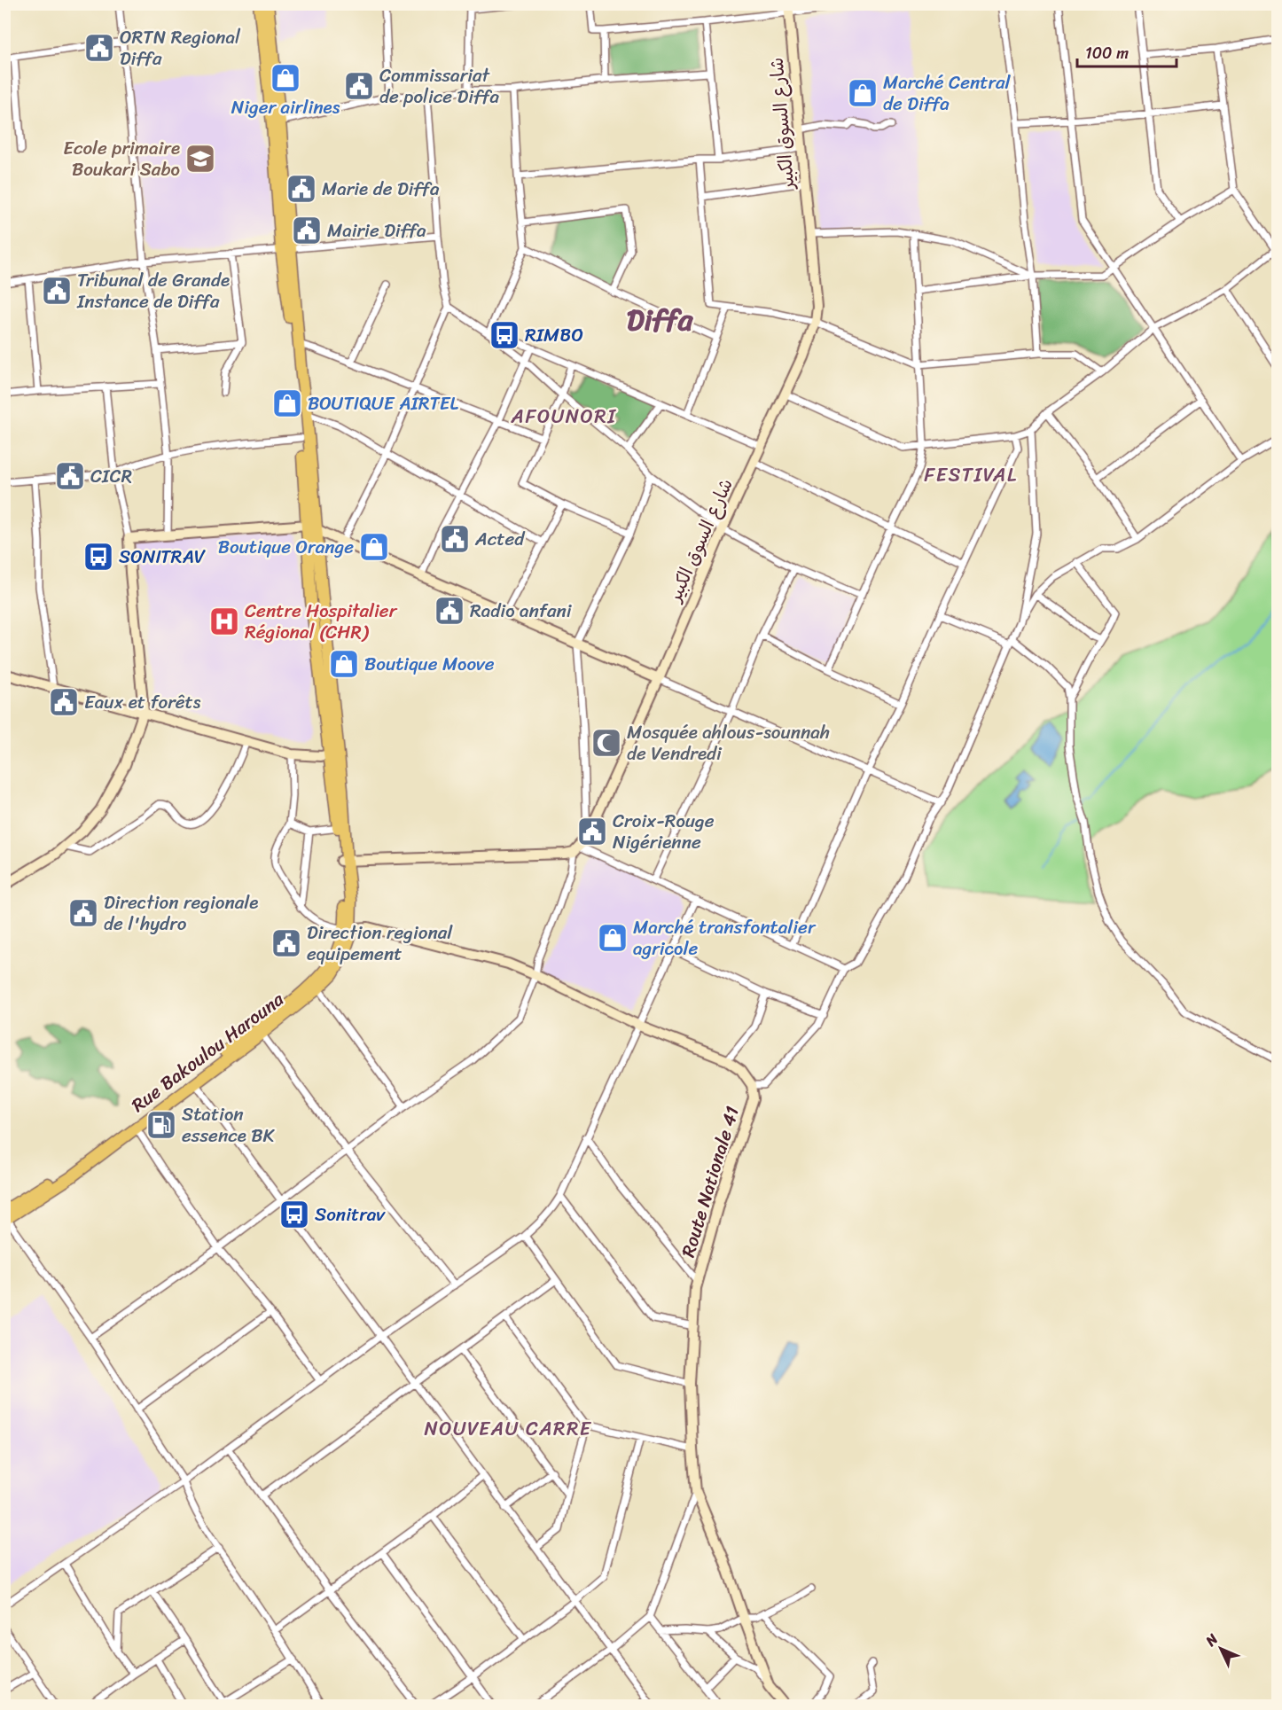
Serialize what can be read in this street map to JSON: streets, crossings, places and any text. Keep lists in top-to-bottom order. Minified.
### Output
{"streets":{"highway":["Rue Bakoulou Harouna"],"street":["شارع السوق الكبير","Route Nationale 41"]},"crossings":[["Rue Bakoulou Harouna","Route Nationale 41"]],"districts":["Diffa","AFOUNORI","FESTIVAL","NOUVEAU CARRE"],"places":{"public building":["ORTN Regional Diffa","Commissariat de police Diffa","Marie de Diffa","Mairie Diffa","Tribunal de Grande Instance de Diffa","CICR","Acted","Radio anfani","Eaux et forêts","Croix-Rouge Nigérienne","Direction regionale de l'hydro","Direction regional equipement"],"shop":["Niger airlines","Marché Central de Diffa","BOUTIQUE AIRTEL","Boutique Orange","Boutique Moove","Marché transfontalier agricole"],"school or university":["Ecole primaire Boukari Sabo"],"bus stop":["RIMBO","SONITRAV","Sonitrav"],"hospital":["Centre Hospitalier Régional (CHR)"],"mosque":["Mosquée ahlous-sounnah de Vendredi"],"fuel station":["Station essence BK"]},"scale_bar":"100 m","north":"top left"}
